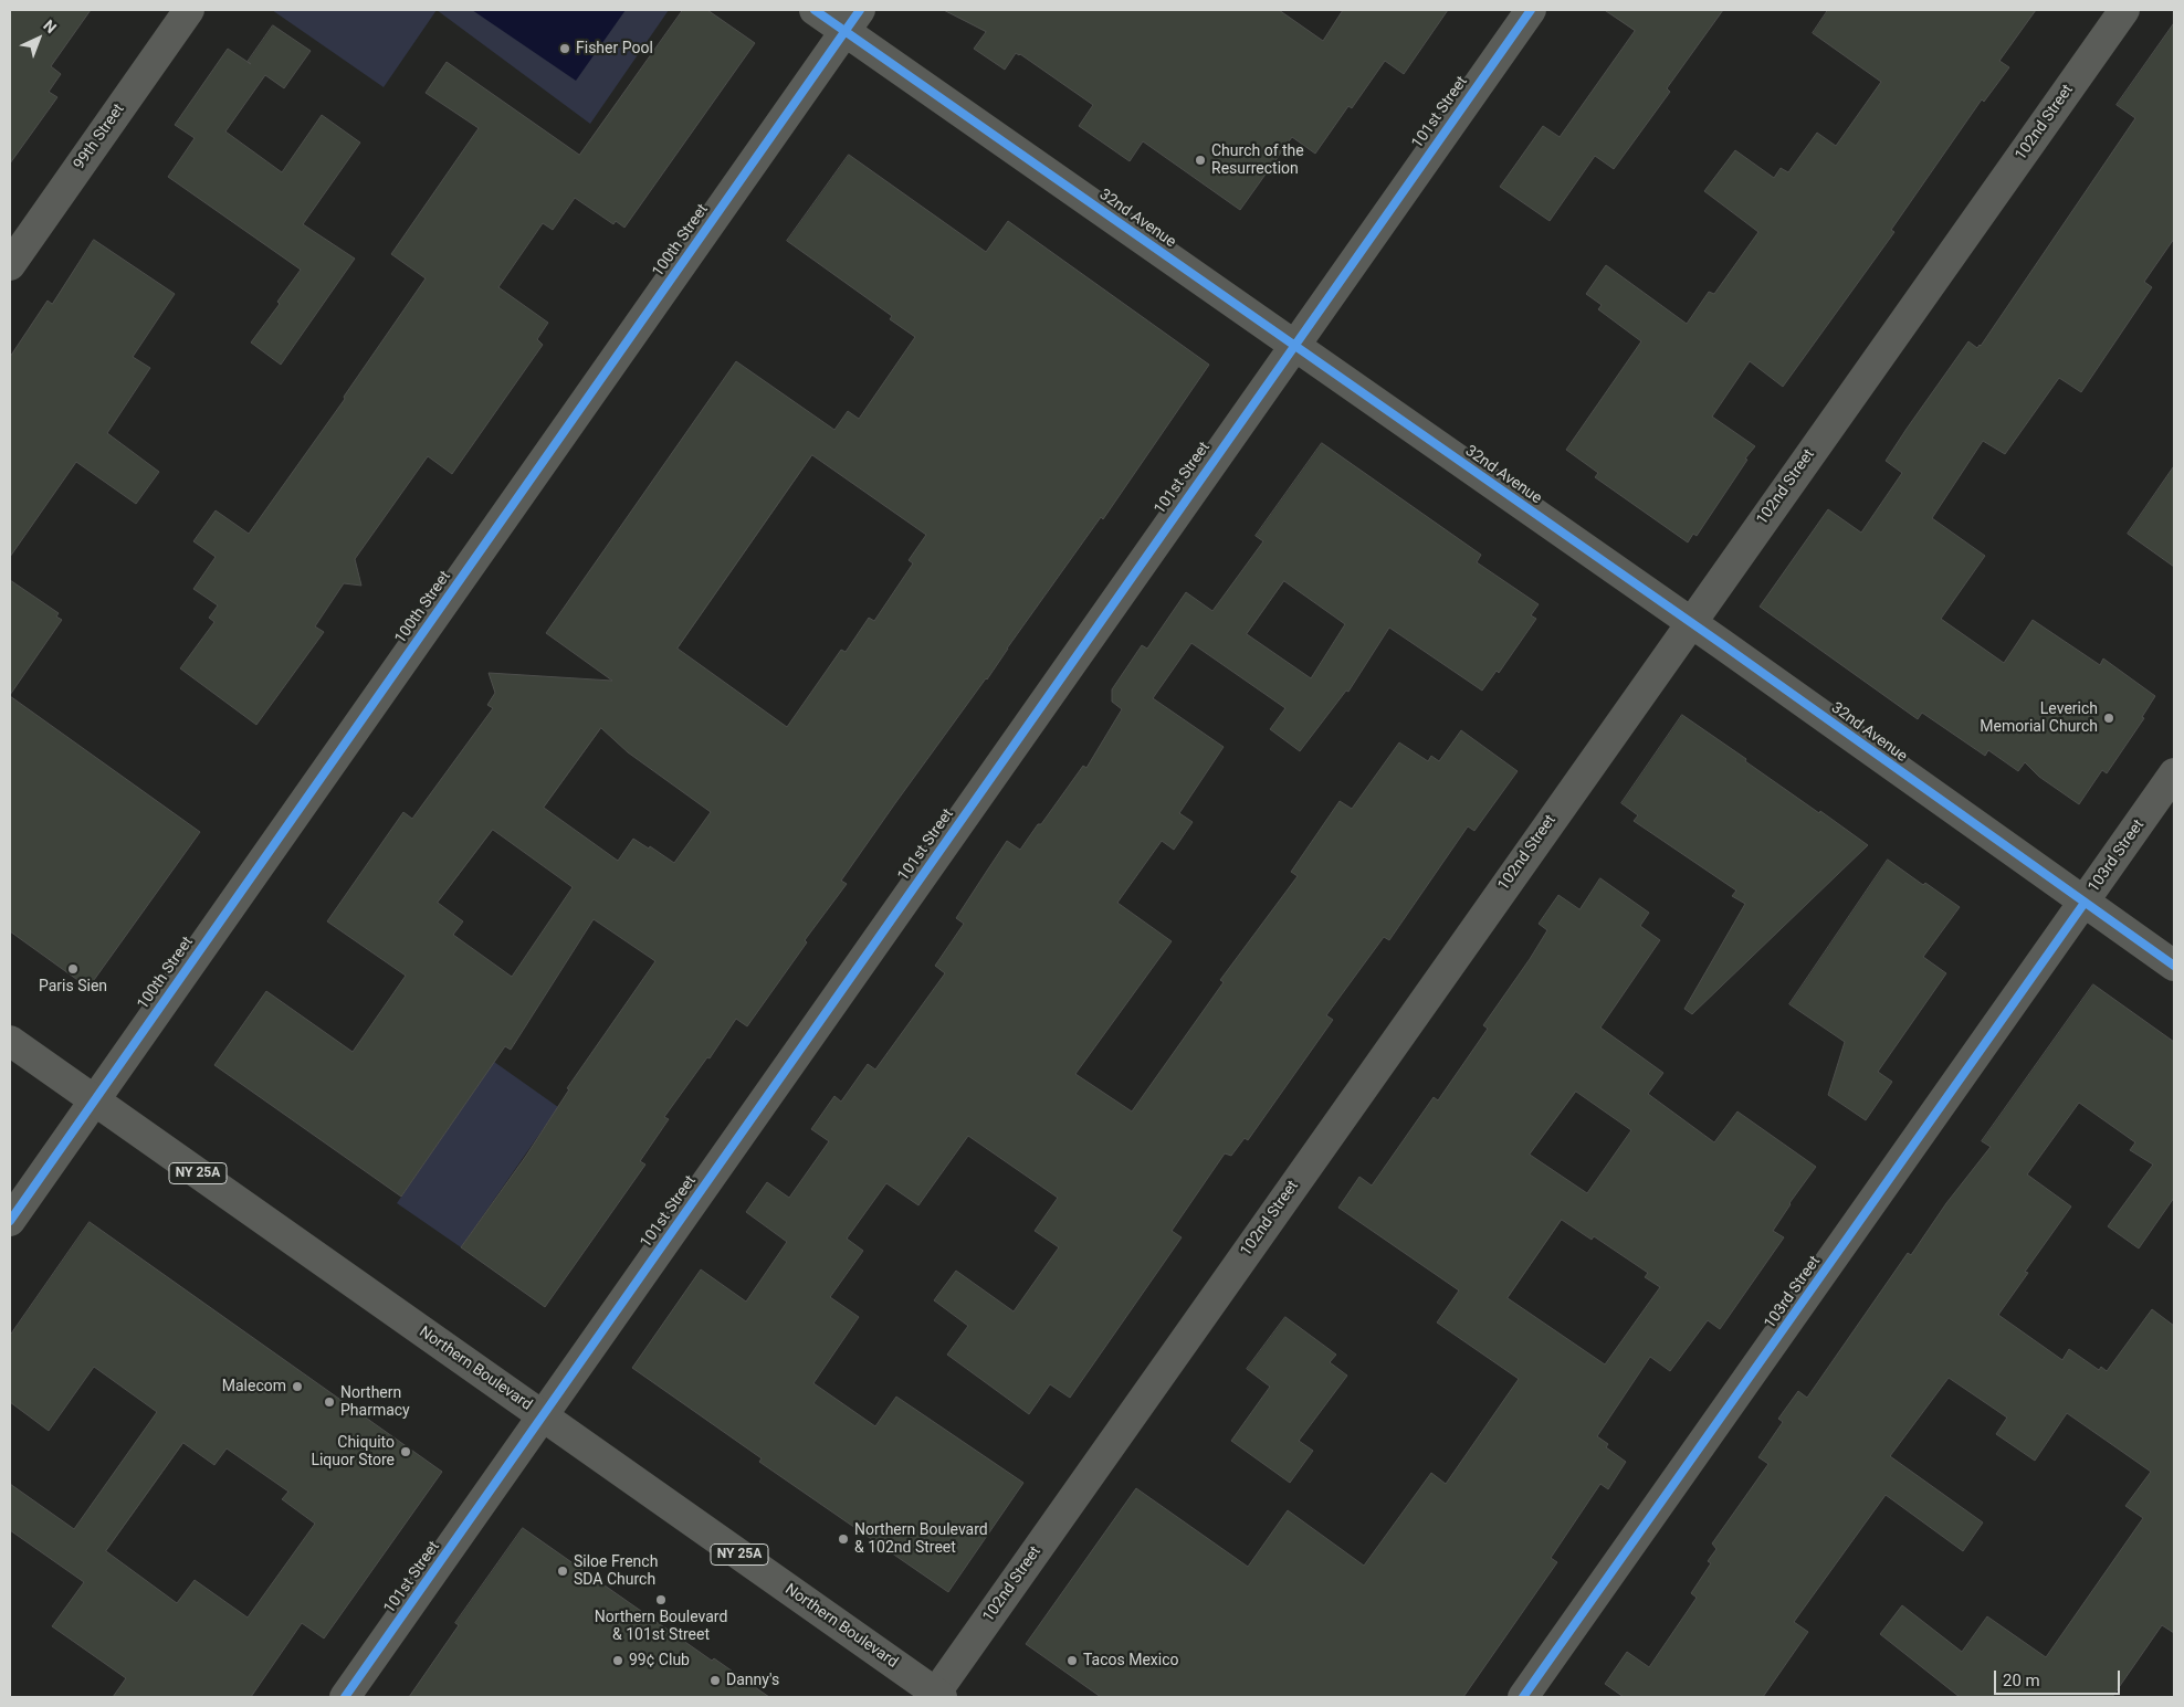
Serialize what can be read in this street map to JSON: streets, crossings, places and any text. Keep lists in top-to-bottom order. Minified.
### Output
{"streets":{"street":["101st Street","102nd Street","99th Street","32nd Avenue","100th Street","103rd Street","NY 25A","Northern Boulevard"]},"crossings":[["101st Street","32nd Avenue"],["101st Street","Northern Boulevard"],["102nd Street","32nd Avenue"],["102nd Street","Northern Boulevard"],["32nd Avenue","100th Street"],["32nd Avenue","103rd Street"],["100th Street","Northern Boulevard"]],"places":["Fisher Pool","Church of the Resurrection","Leverich Memorial Church","Paris Sien","Malecom","Northern Pharmacy","Chiquito Liquor Store","Northern Boulevard & 102nd Street","Siloe French SDA Church","Northern Boulevard & 101st Street","99¢ Club","Tacos Mexico","Danny's"],"scale_bar":"20 m","north":"top right"}
